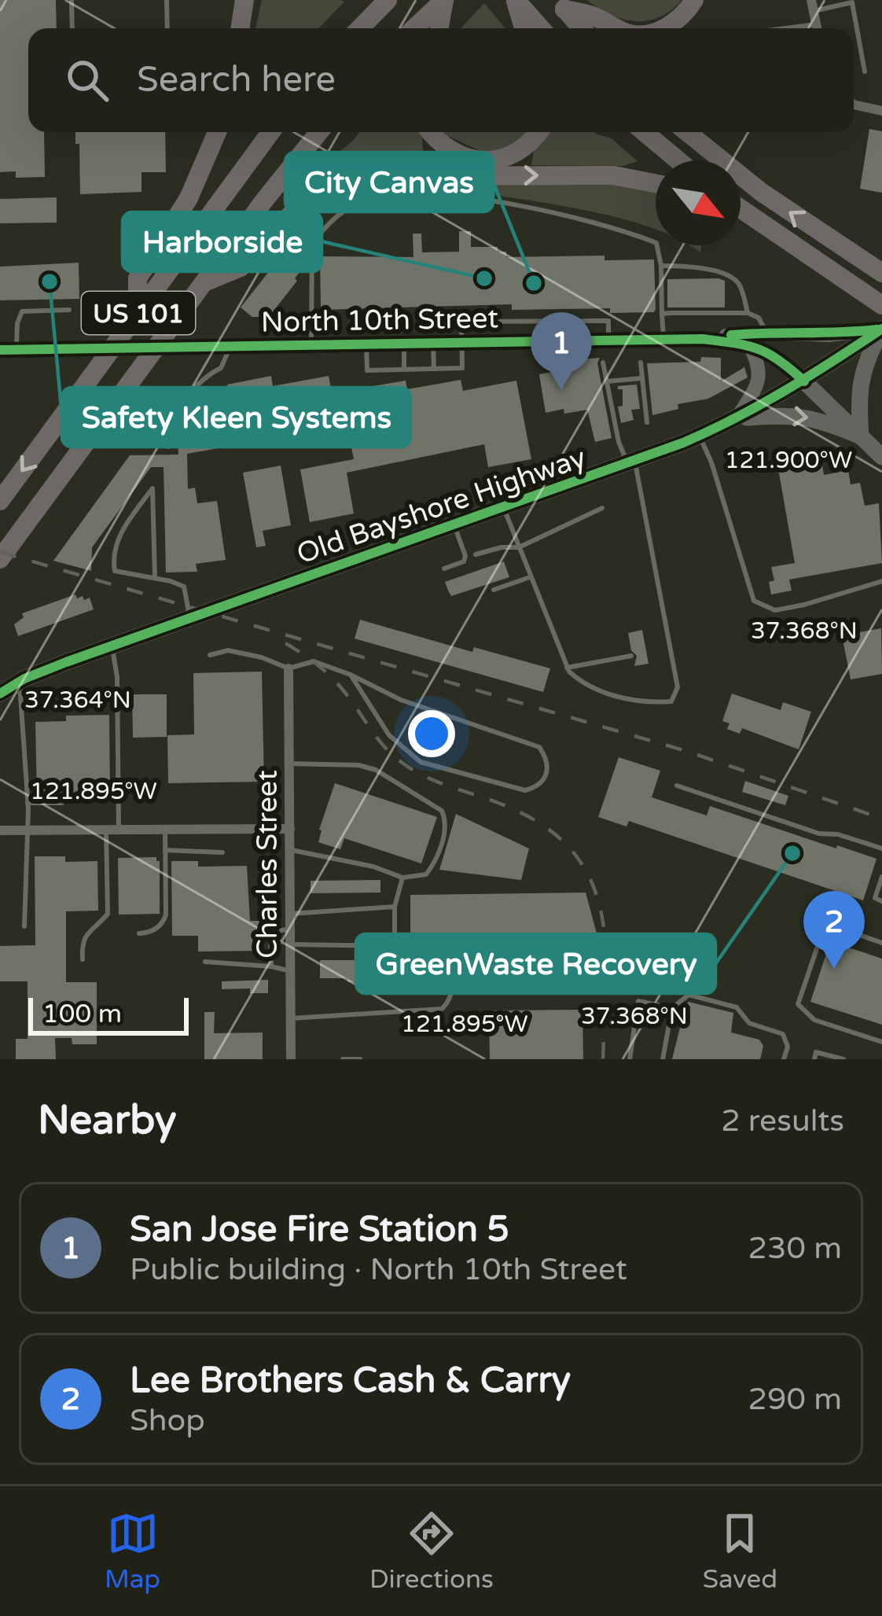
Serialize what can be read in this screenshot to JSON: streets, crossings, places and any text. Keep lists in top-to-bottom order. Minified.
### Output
{"streets":{"highway":["US 101"],"main road":["North 10th Street","Old Bayshore Highway"],"street":["Charles Street"]},"crossings":[["North 10th Street","Old Bayshore Highway"]],"places":["Harborside","Safety Kleen Systems","City Canvas","GreenWaste Recovery"],"scale_bar":"100 m","north":"bottom right","page":{"search":"Search here","pins":["1","2"],"scale":"100 m","heading":["Nearby","2 results"],"list":[{"mark":"1","name":"San Jose Fire Station 5","note":"Public building · North 10th Street","value":"230 m"},{"mark":"2","name":"Lee Brothers Cash & Carry","note":"Shop","value":"290 m"}],"nav":["Map","Directions","Saved"]},"coordinates":["121.900°W","37.368°N","37.364°N","121.895°W"]}
